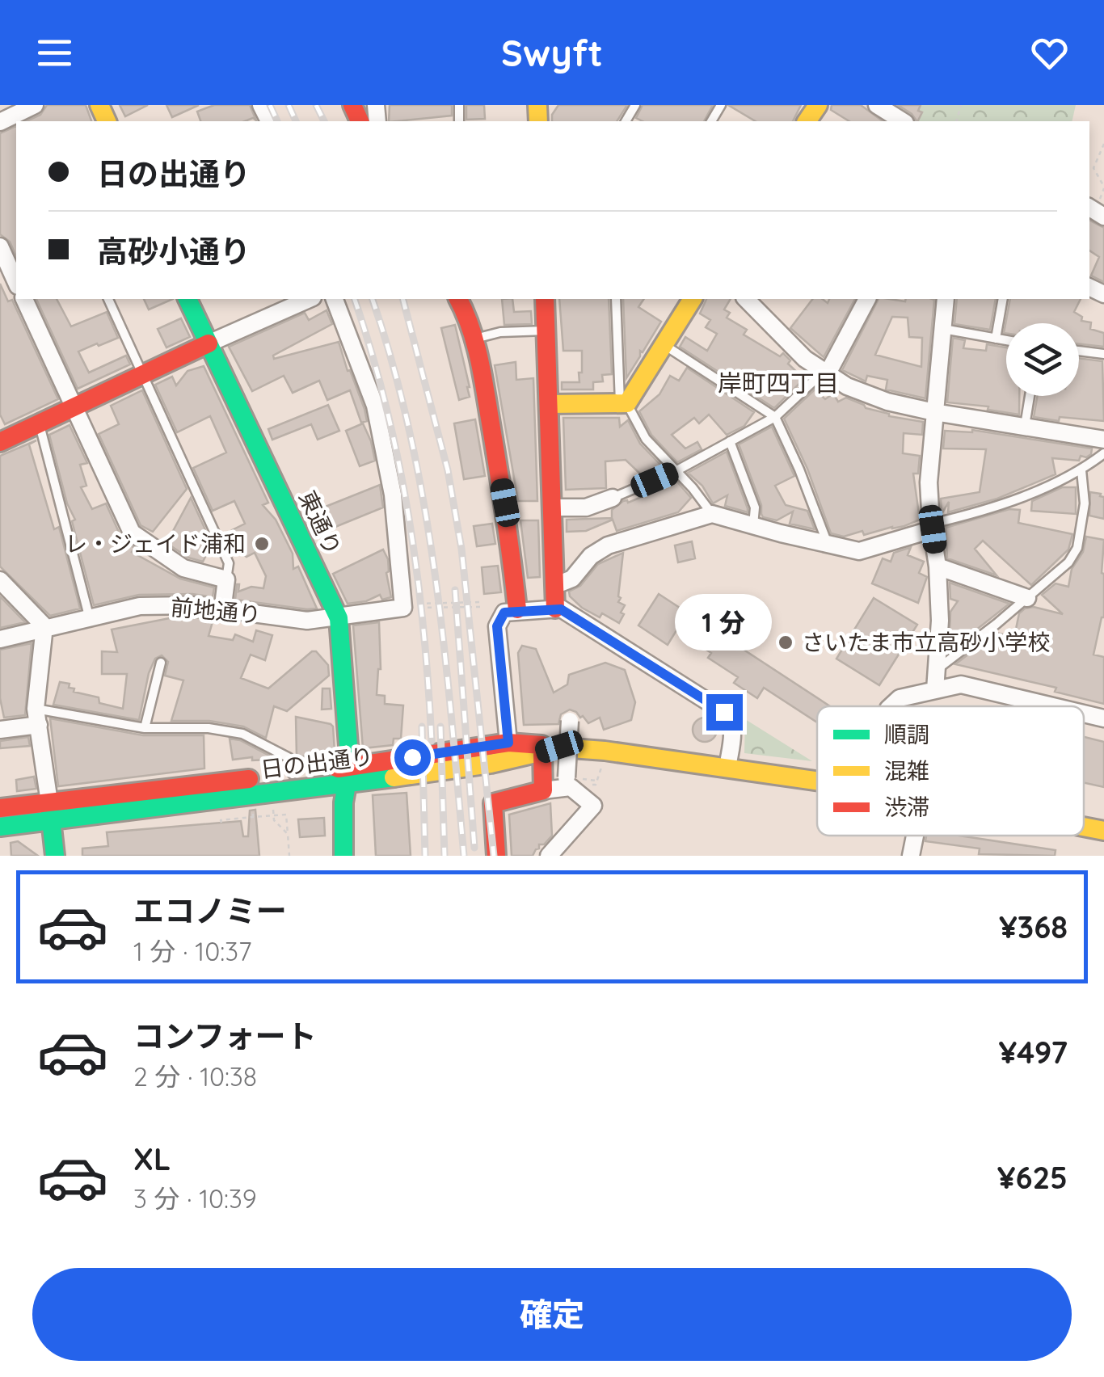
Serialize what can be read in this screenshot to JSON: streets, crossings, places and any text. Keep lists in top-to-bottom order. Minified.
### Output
{"streets":{"street":["東通り","前地通り","日の出通り"]},"crossings":[["東通り","前地通り"],["東通り","日の出通り"]],"districts":["岸町四丁目"],"places":["レ・ジェイド浦和","さいたま市立高砂小学校"],"legend":["順調","混雑","渋滞"],"page":{"header":"Swyft","banner":["日の出通り","高砂小通り"],"bubble":"1 分","list":[{"name":"エコノミー","note":"1 分 · 10:37","value":"¥368"},{"name":"コンフォート","note":"2 分 · 10:38","value":"¥497"},{"name":"XL","note":"3 分 · 10:39","value":"¥625"}],"buttons":"確定"}}
